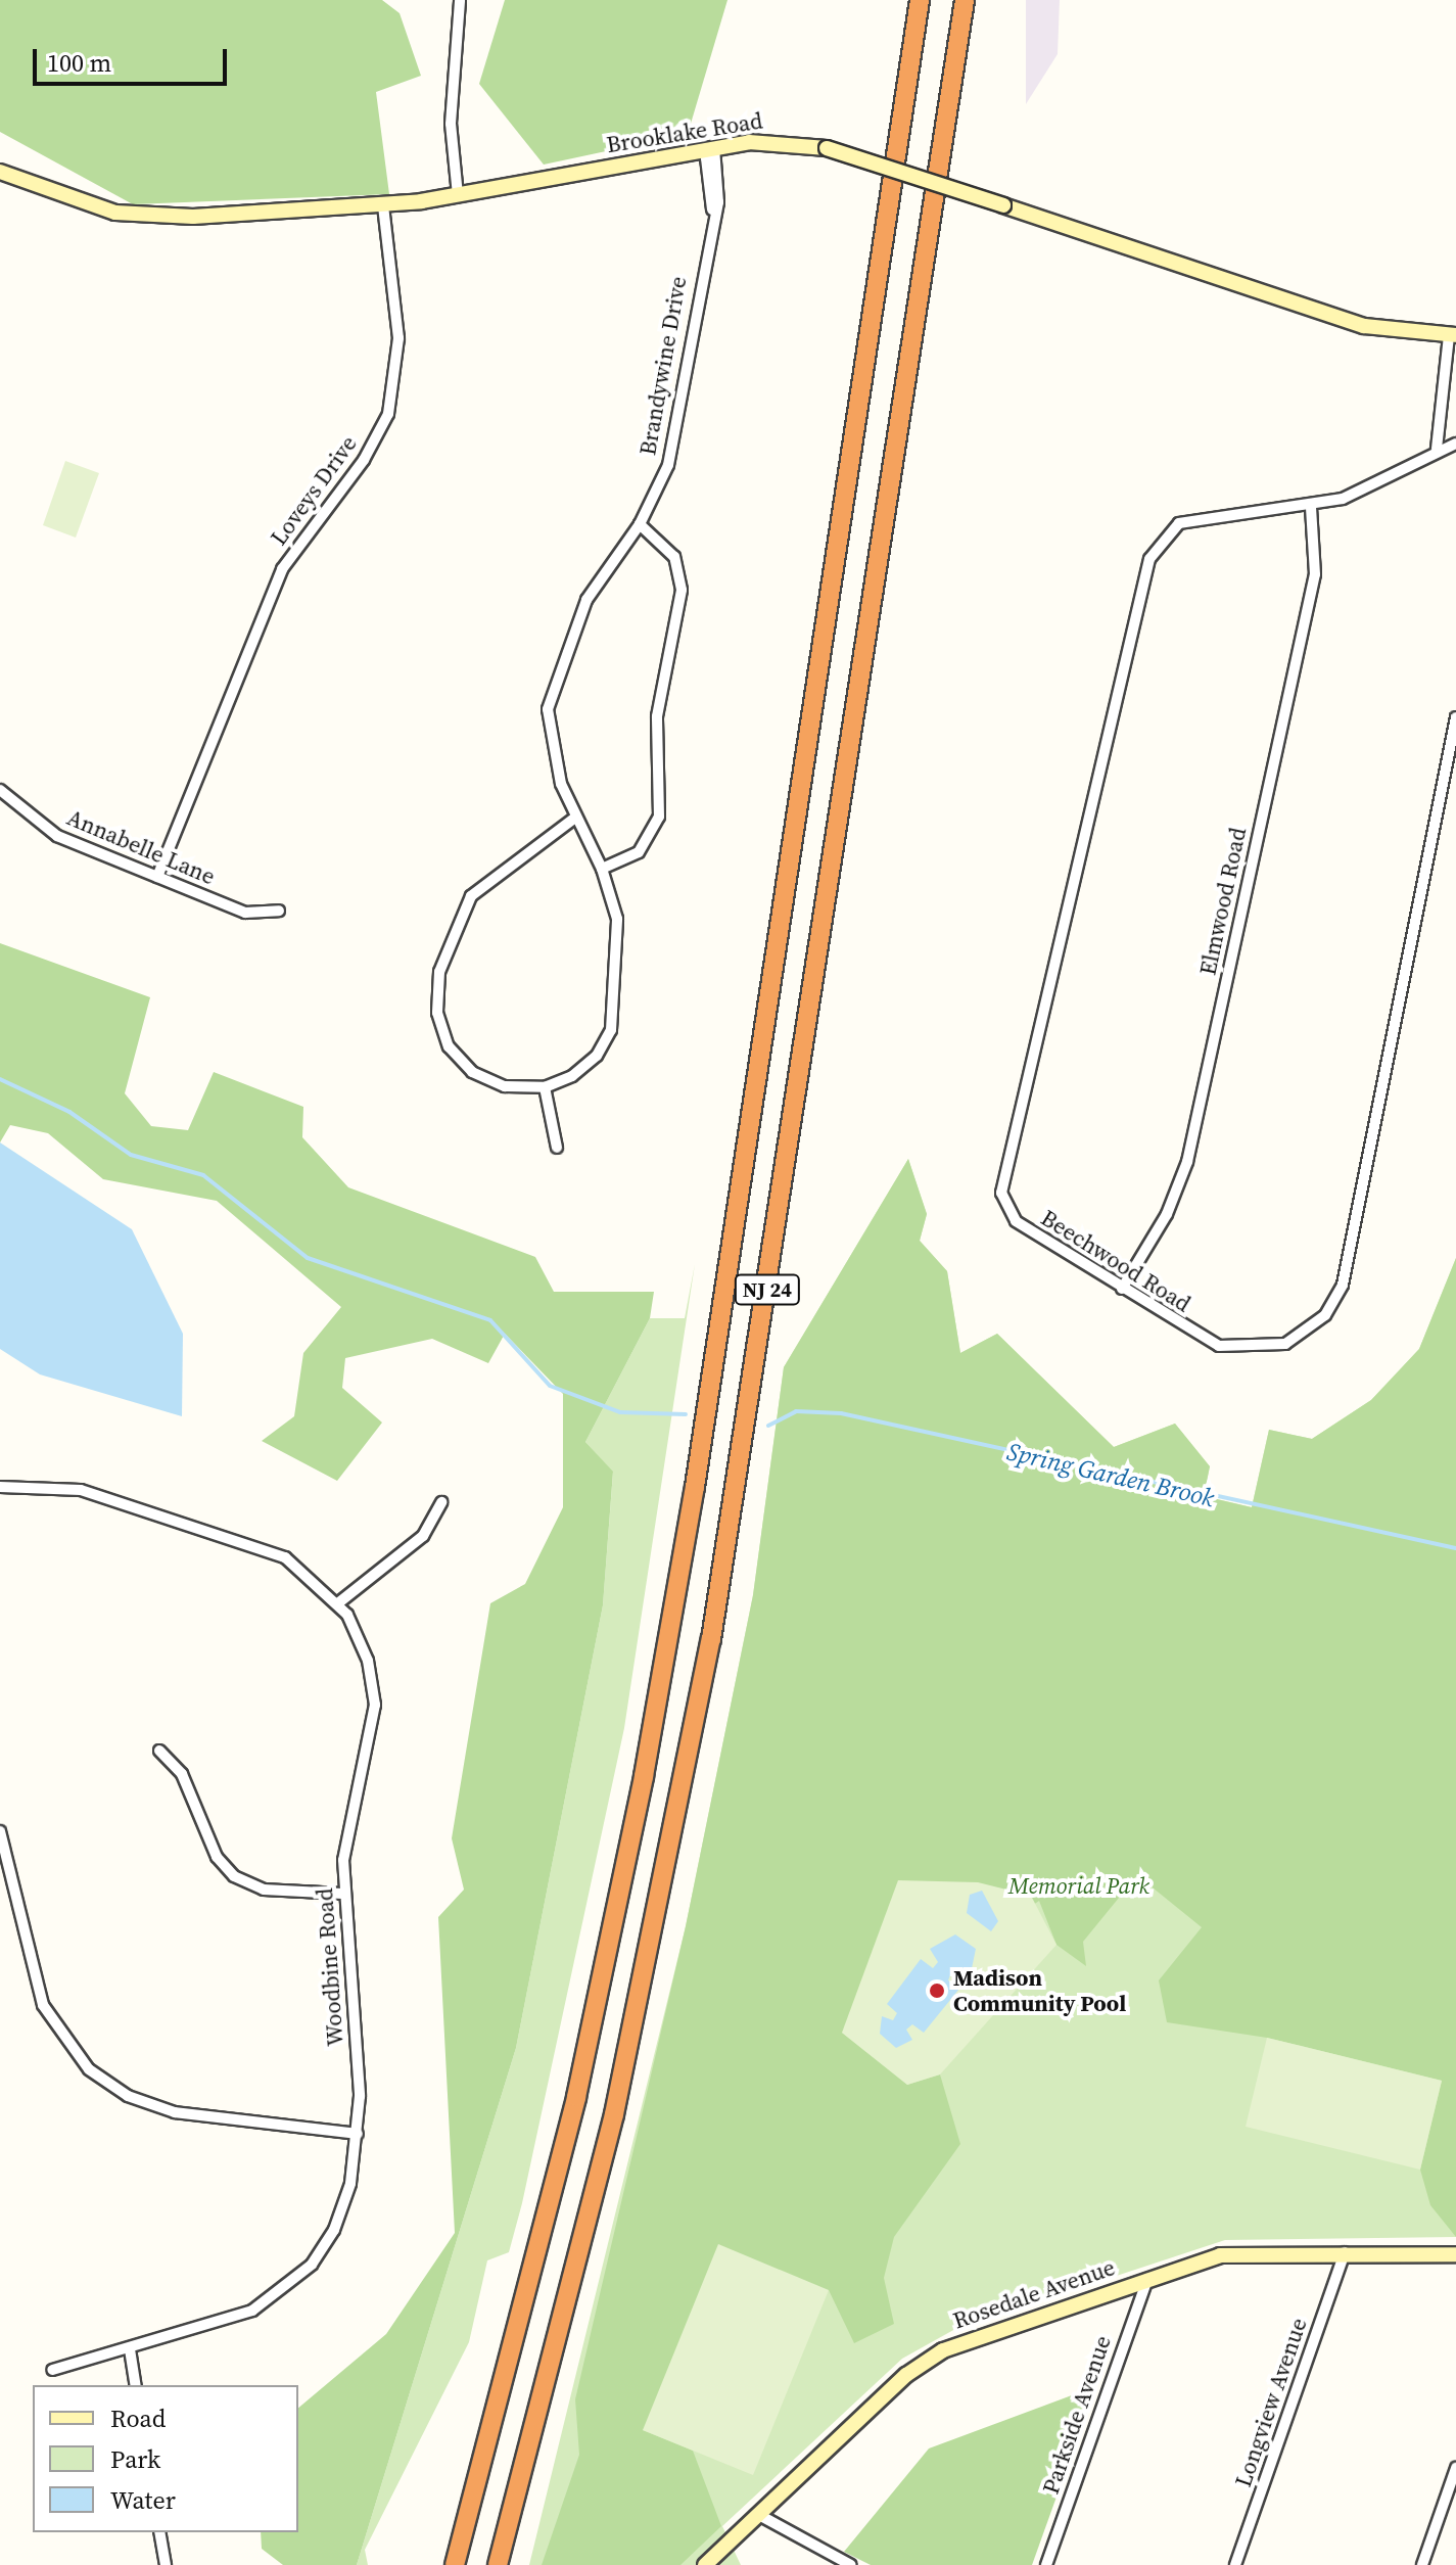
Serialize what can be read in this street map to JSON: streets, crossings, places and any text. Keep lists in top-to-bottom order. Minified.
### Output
{"streets":{"highway":["NJ 24"],"street":["Brooklake Road","Brandywine Drive","Loveys Drive","Annabelle Lane","Elmwood Road","Beechwood Road","Woodbine Road","Rosedale Avenue","Longview Avenue","Parkside Avenue"]},"crossings":[["Brooklake Road","Brandywine Drive"],["Brooklake Road","Loveys Drive"],["Loveys Drive","Annabelle Lane"],["Elmwood Road","Beechwood Road"],["Rosedale Avenue","Longview Avenue"],["Rosedale Avenue","Parkside Avenue"]],"water":["Spring Garden Brook"],"parks":["Memorial Park"],"places":["Madison Community Pool"],"legend":["Road","Park","Water"],"scale_bar":"100 m"}
